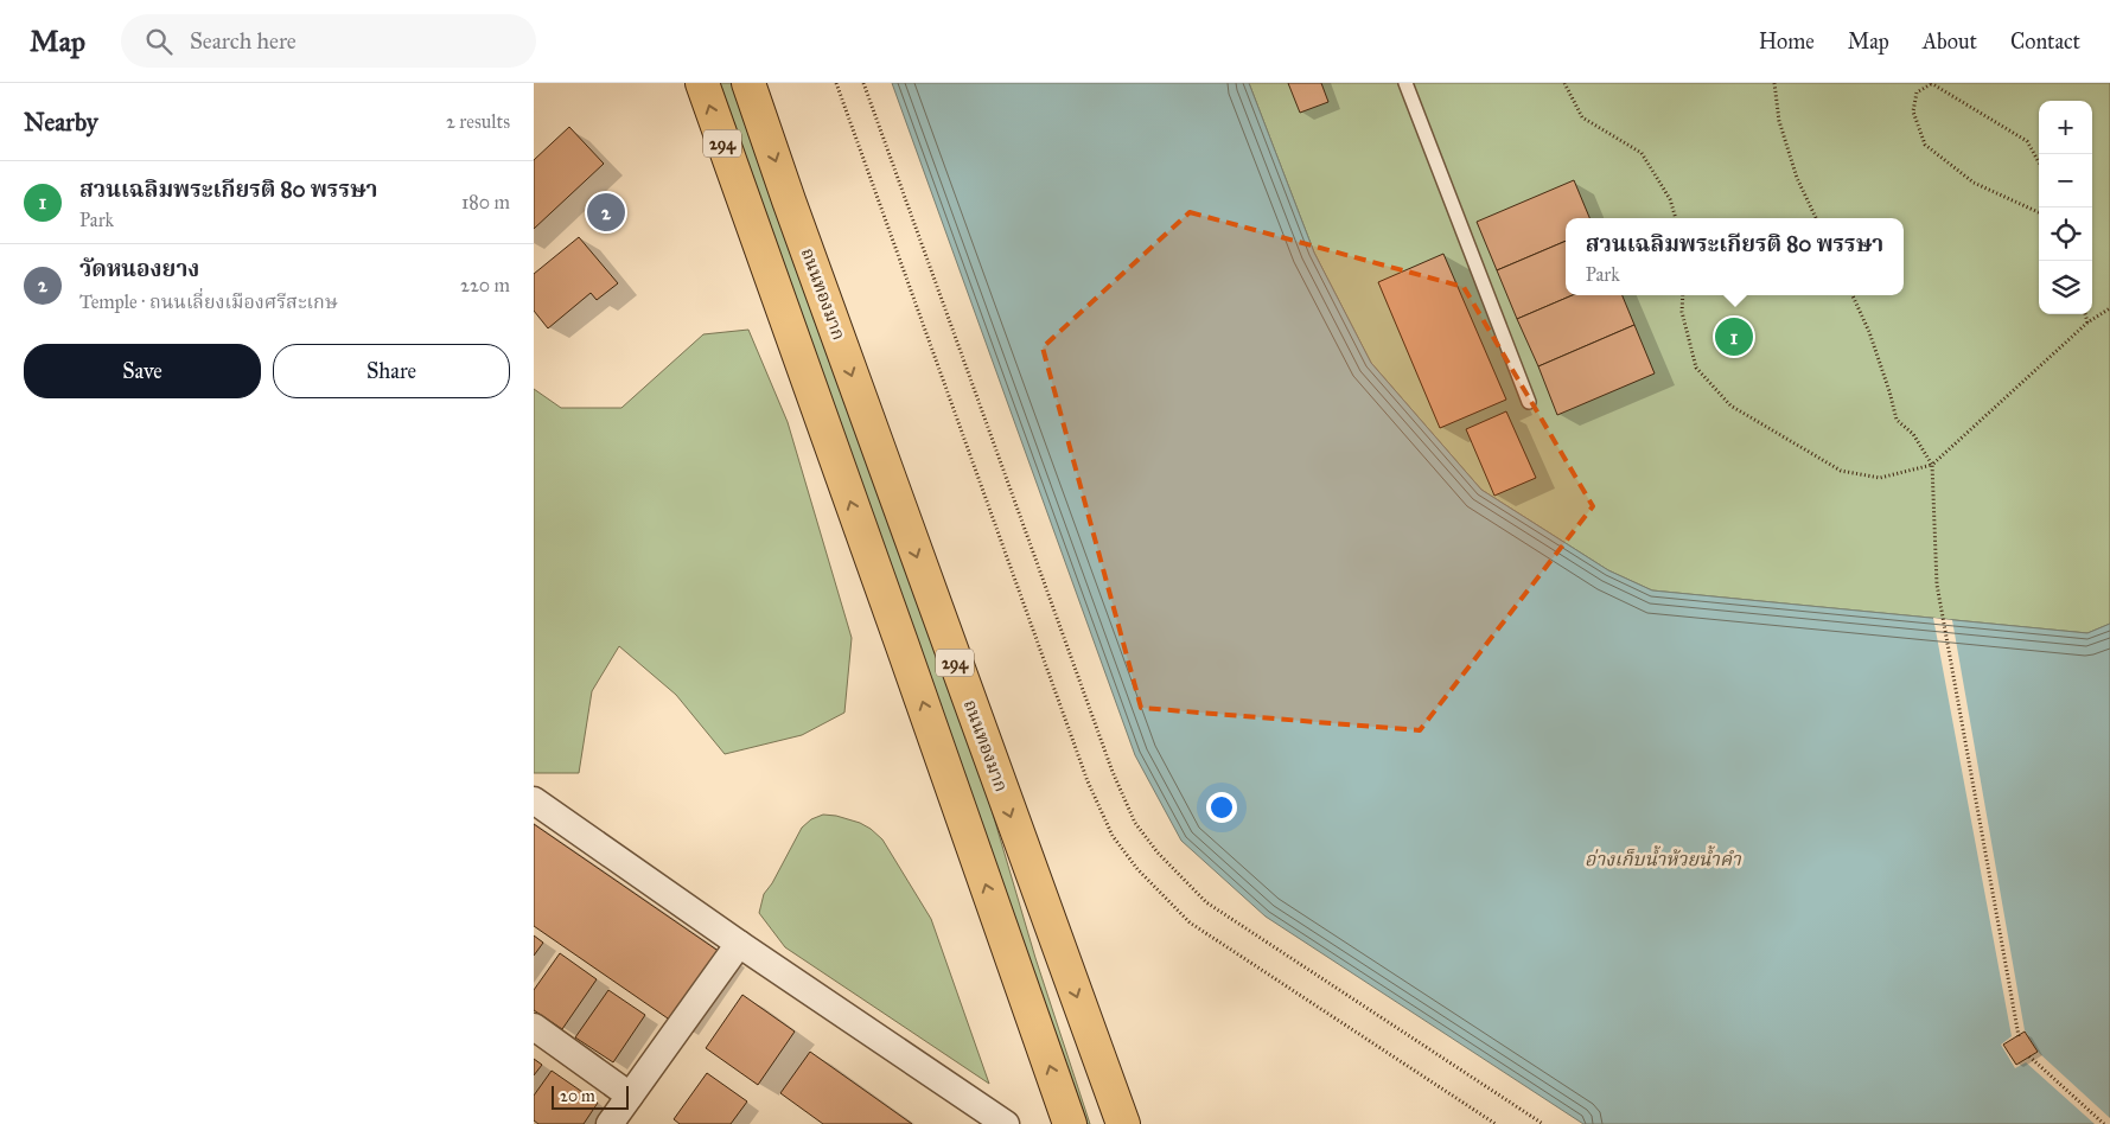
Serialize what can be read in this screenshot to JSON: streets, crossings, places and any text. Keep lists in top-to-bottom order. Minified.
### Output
{"streets":{"main road":["294","ถนนทองมาก"]},"water":["อ่างเก็บน้ำห้วยน้ำคำ"],"scale_bar":"20 m","page":{"header":"Map","search":"Search here","nav":["Home","Map","About","Contact"],"heading":["Nearby","2 results"],"map_buttons":["+","−"],"list":[{"mark":"1","name":"สวนเฉลิมพระเกียรติ 80 พรรษา","note":"Park","value":"180 m"},{"mark":"2","name":"วัดหนองยาง","note":"Temple · ถนนเลี่ยงเมืองศรีสะเกษ","value":"220 m"}],"pins":["2","1"],"popup":["สวนเฉลิมพระเกียรติ 80 พรรษา","Park"],"buttons":["Save","Share"],"scale":"20 m"}}
